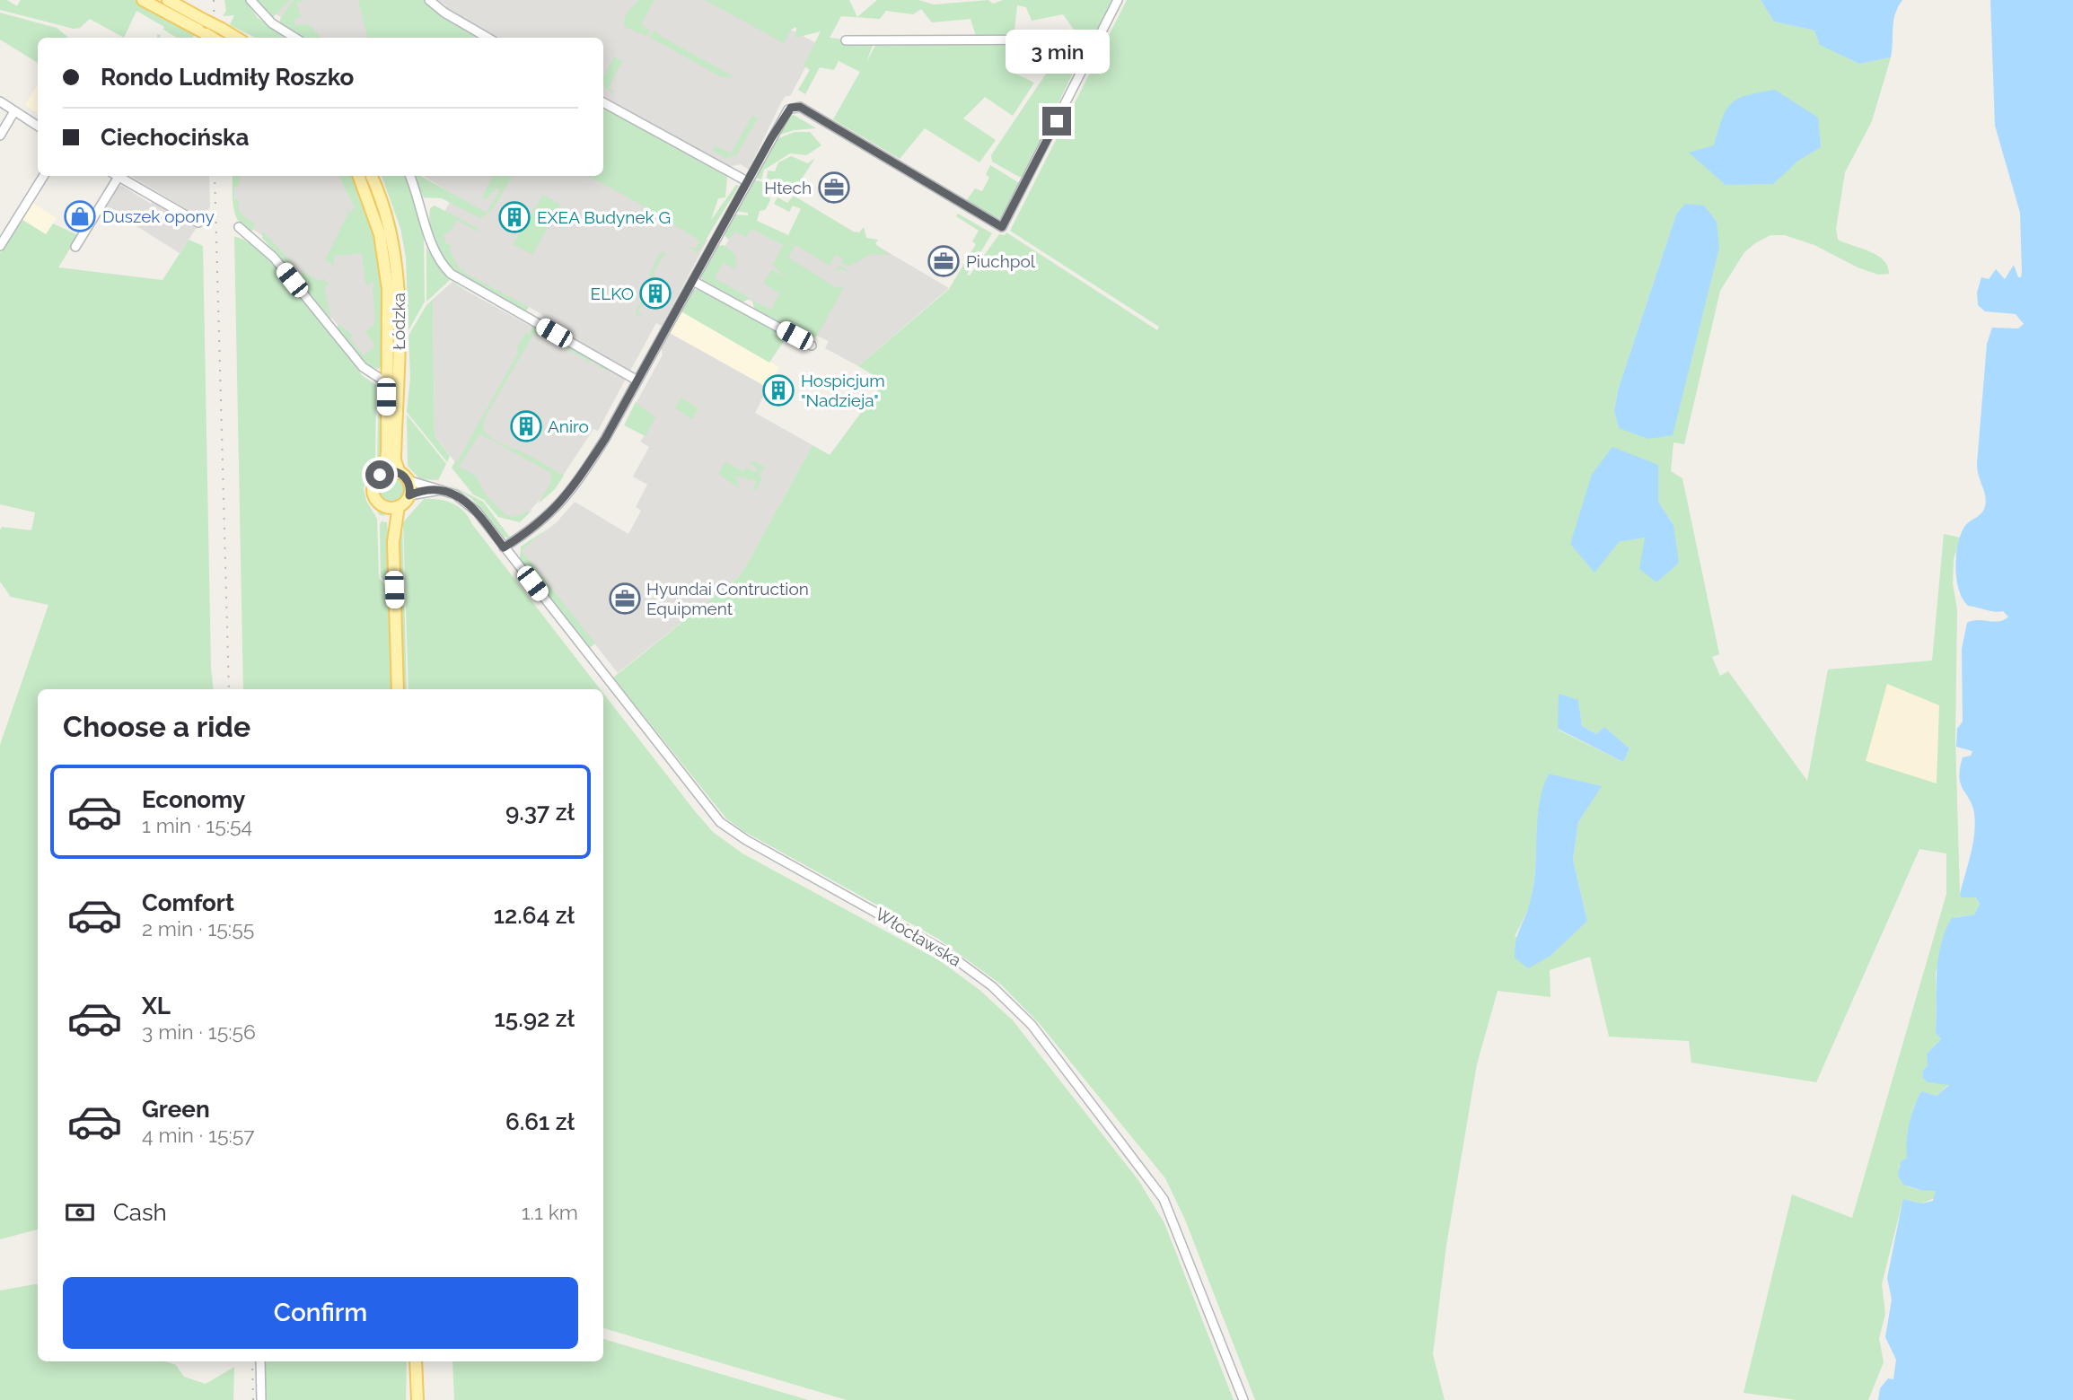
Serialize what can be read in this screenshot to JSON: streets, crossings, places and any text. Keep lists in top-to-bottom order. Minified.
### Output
{"streets":{"main road":["Łódzka"],"street":["Włocławska"]},"crossings":[["Łódzka","Włocławska"]],"places":{"office":["Htech","Piuchpol","Hyundai Contruction Equipment"],"shop":["Duszek opony"],"building":["EXEA Budynek G","ELKO","Hospicjum \"Nadzieja\"","Aniro"]},"page":{"bubble":"3 min","banner":["Rondo Ludmiły Roszko","Ciechocińska"],"heading":"Choose a ride","list":[{"name":"Economy","note":"1 min · 15:54","value":"9.37 zł"},{"name":"Comfort","note":"2 min · 15:55","value":"12.64 zł"},{"name":"XL","note":"3 min · 15:56","value":"15.92 zł"},{"name":"Green","note":"4 min · 15:57","value":"6.61 zł"}],"pay":["Cash","1.1 km"],"buttons":"Confirm"}}
